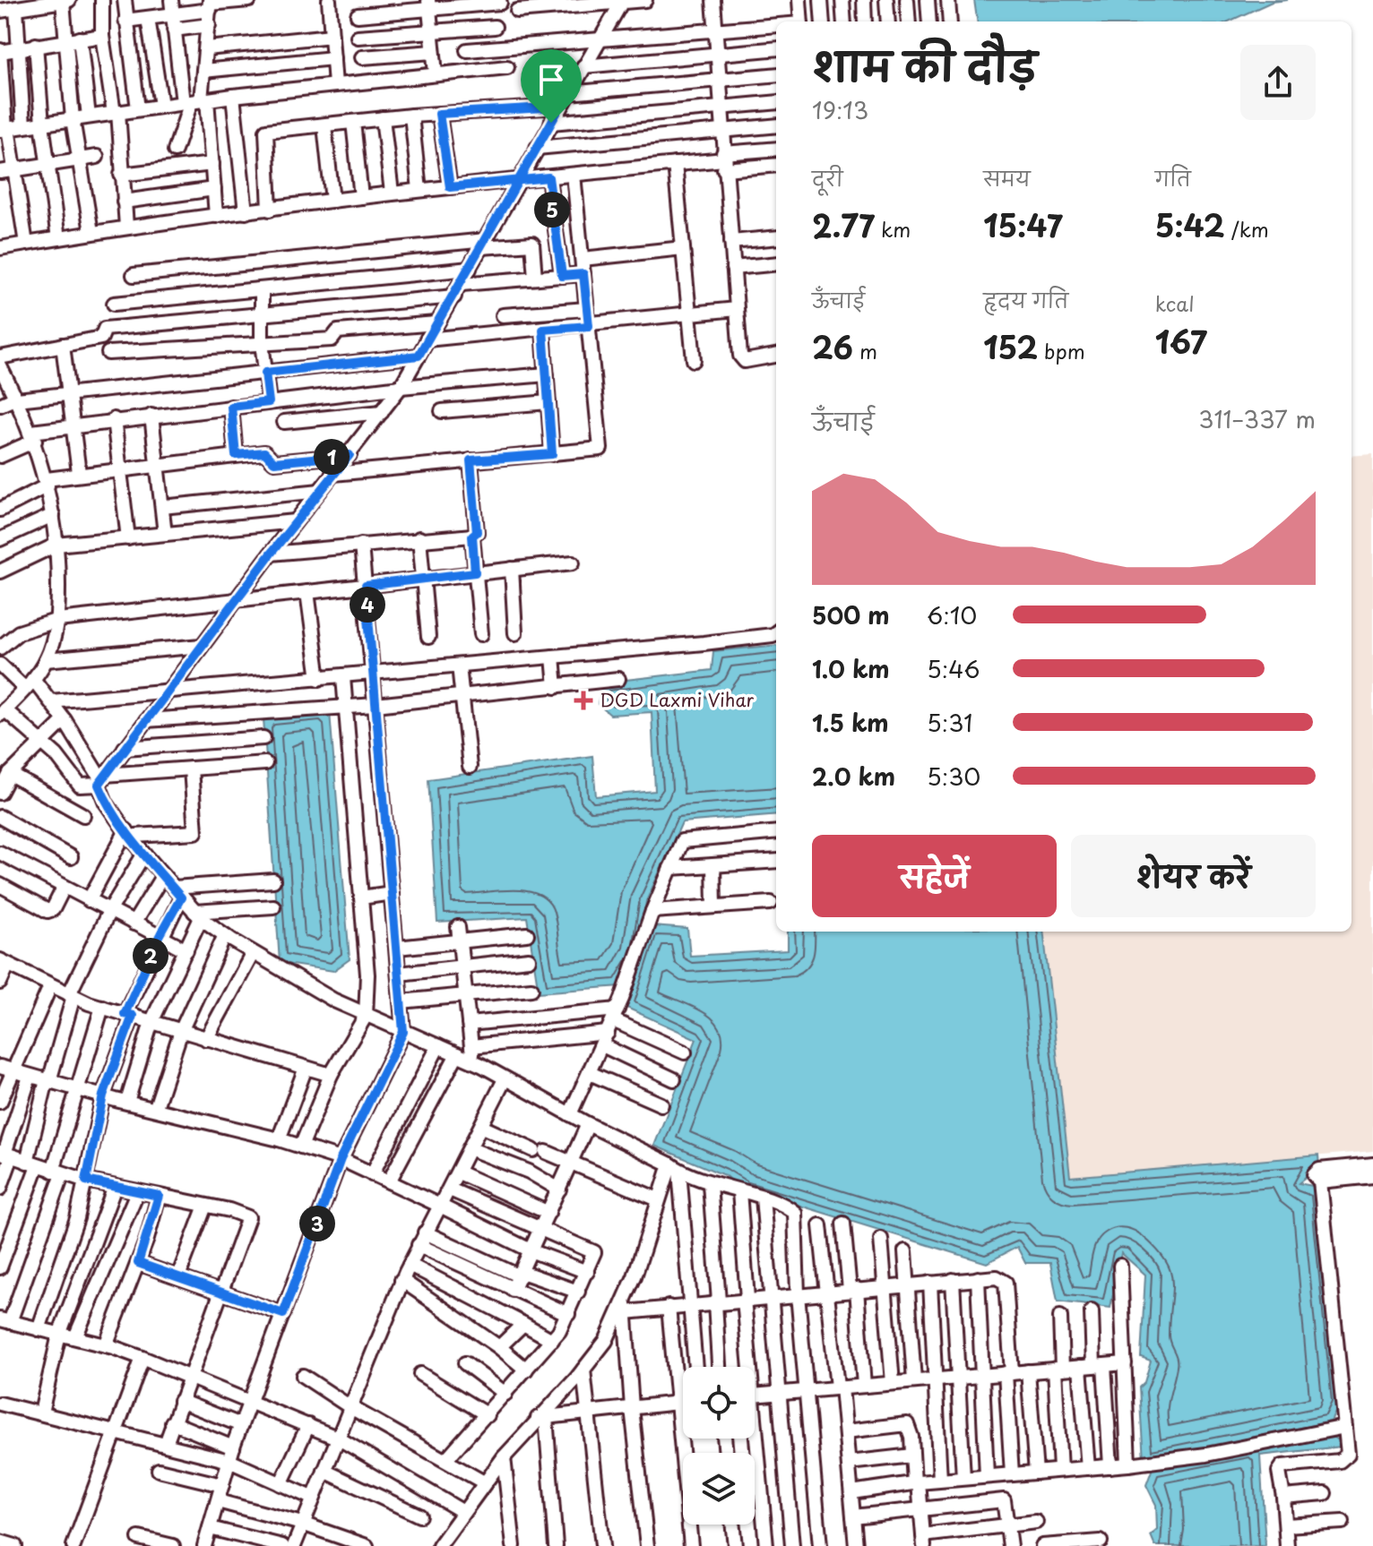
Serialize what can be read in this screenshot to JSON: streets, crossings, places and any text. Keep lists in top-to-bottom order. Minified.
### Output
{"places":{"health":["DGD Laxmi Vihar"]},"page":{"heading":["शाम की दौड़","19:13"],"stats":[["दूरी","2.77 km"],["समय","15:47"],["गति","5:42 /km"],["ऊँचाई","26 m"],["हृदय गति","152 bpm"],["kcal","167"]],"pins":["5","1","4","2","3"],"chart":["ऊँचाई","311–337 m"],"list":[{"name":"500 m","note":"6:10"},{"name":"1.0 km","note":"5:46"},{"name":"1.5 km","note":"5:31"},{"name":"2.0 km","note":"5:30"}],"buttons":["सहेजें","शेयर करें"]}}
